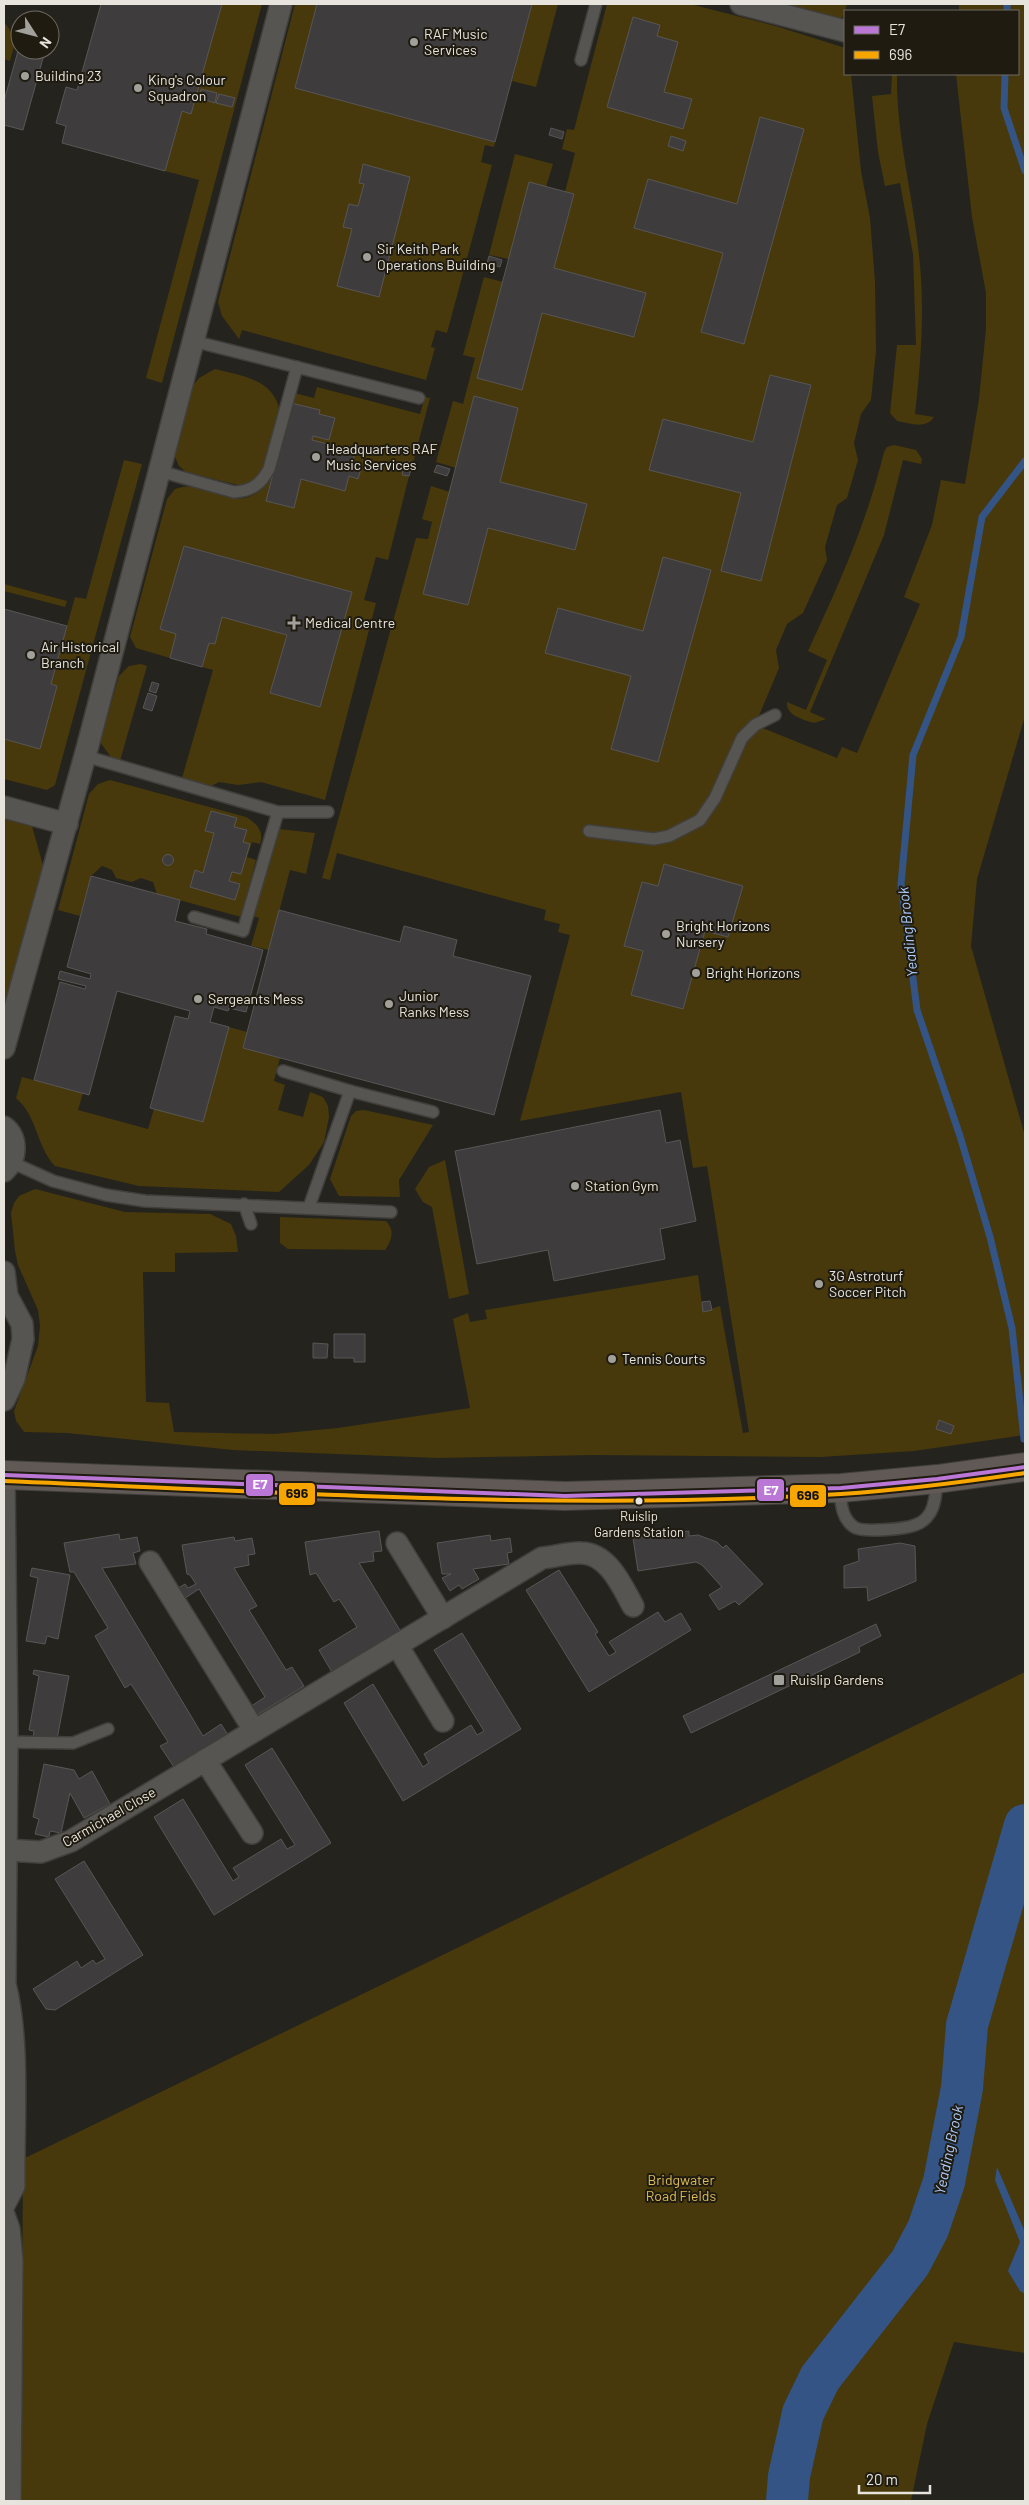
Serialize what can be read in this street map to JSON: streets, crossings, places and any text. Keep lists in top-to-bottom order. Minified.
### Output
{"streets":{"street":["Carmichael Close"]},"water":["Yeading Brook"],"parks":["Bridgwater Road Fields"],"places":{"other":["RAF Music Services","Building 23","King's Colour Squadron","Sir Keith Park Operations Building","Headquarters RAF Music Services","Air Historical Branch","Bright Horizons Nursery","Bright Horizons","Sergeants Mess","Junior Ranks Mess","Station Gym","3G Astroturf Soccer Pitch","Tennis Courts","Ruislip Gardens Station"],"health":["Medical Centre"],"transit":["Ruislip Gardens"]},"lines":["transit line E7","transit line 696"],"legend":["E7","696"],"scale_bar":"20 m","north":"bottom right"}
